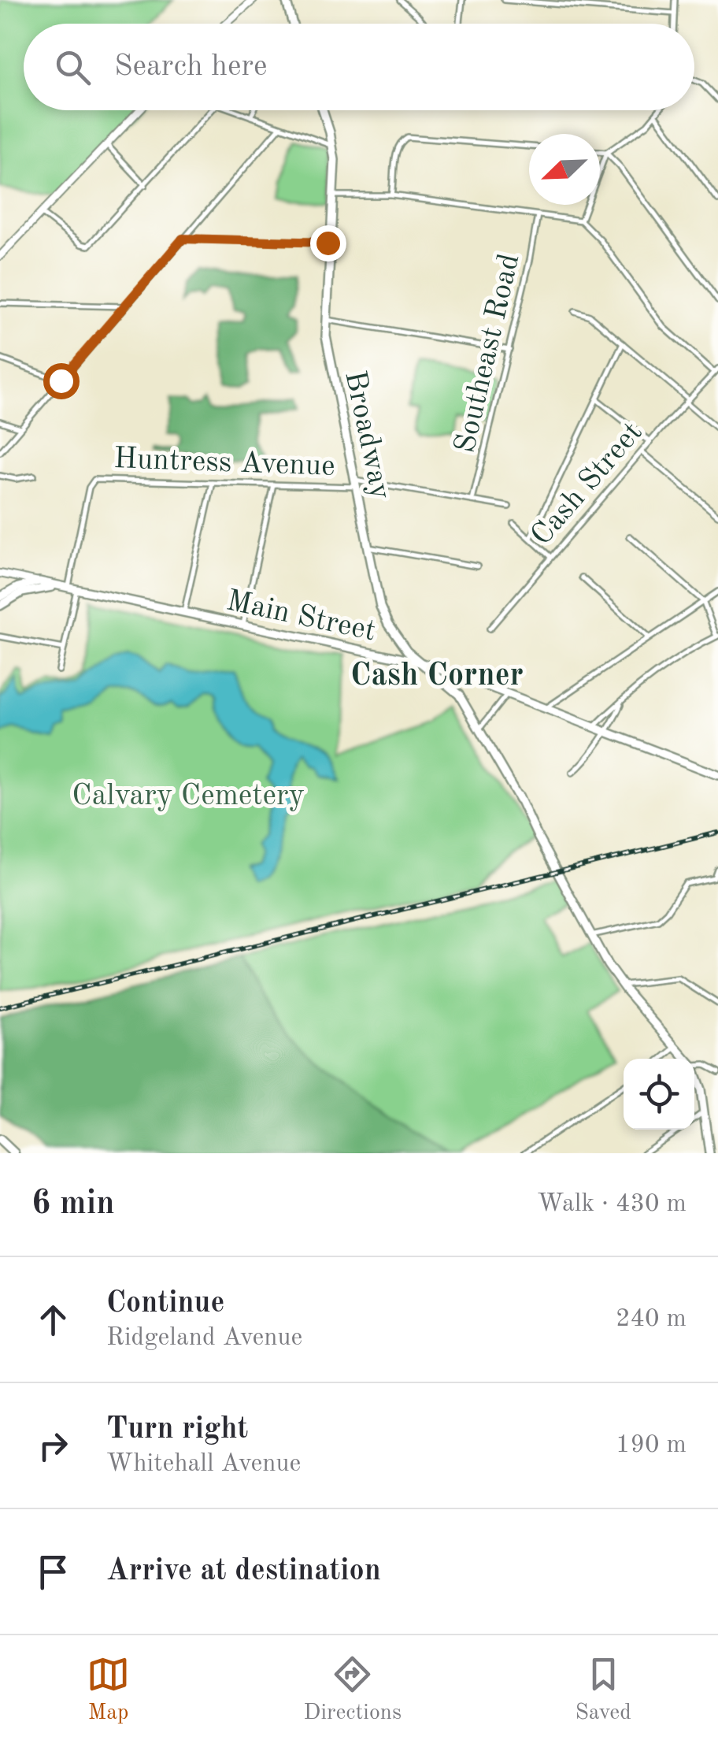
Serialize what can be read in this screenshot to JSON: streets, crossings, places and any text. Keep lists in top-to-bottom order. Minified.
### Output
{"streets":{"main road":["Broadway","Main Street"],"street":["Southeast Road","Huntress Avenue","Cash Street"]},"crossings":[["Southeast Road","Huntress Avenue"],["Broadway","Huntress Avenue"],["Broadway","Main Street"],["Huntress Avenue","Main Street"]],"districts":["Cash Corner"],"parks":["Calvary Cemetery"],"north":"bottom left","page":{"search":"Search here","heading":["6 min","Walk · 430 m"],"list":[["Continue","Ridgeland Avenue","240 m"],["Turn right","Whitehall Avenue","190 m"],"Arrive at destination"],"nav":["Map","Directions","Saved"]}}
